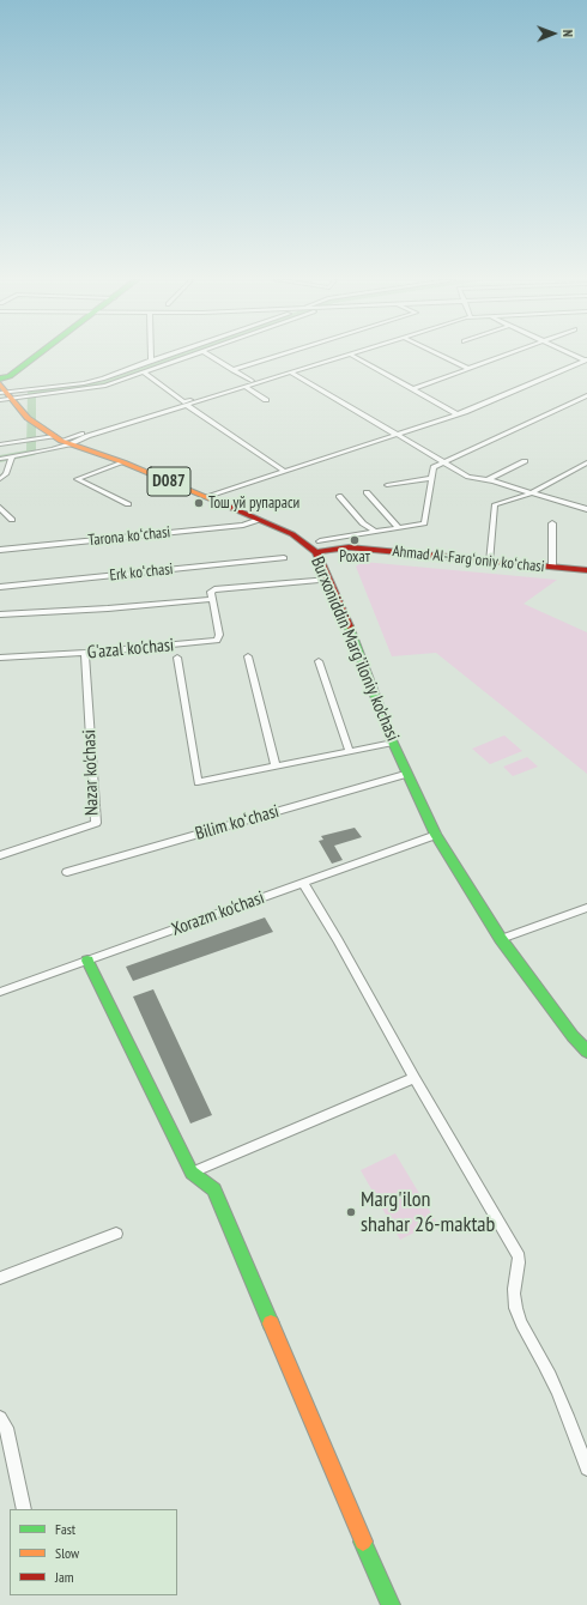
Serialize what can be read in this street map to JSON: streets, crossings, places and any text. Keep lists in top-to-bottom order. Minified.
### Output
{"streets":{"main road":["D087","Ahmad Al-Fargʻoniy koʻchasi","Burxoniddin Marg’iloniy ko’chasi"],"street":["Tarona koʻchasi","Erk koʻchasi","G'azal ko'chasi","Nazar ko'chasi","Bilim koʻchasi","Xorazm ko'chasi"]},"crossings":[["D087","Tarona koʻchasi"],["D087","Ahmad Al-Fargʻoniy koʻchasi"],["D087","Burxoniddin Marg’iloniy ko’chasi"],["G'azal ko'chasi","Nazar ko'chasi"],["Burxoniddin Marg’iloniy ko’chasi","Bilim koʻchasi"],["Burxoniddin Marg’iloniy ko’chasi","Xorazm ko'chasi"]],"places":["Тош уй рупараси","Рохат","Marg'ilon shahar 26-maktab"],"legend":["Fast","Slow","Jam"],"north":"right"}
